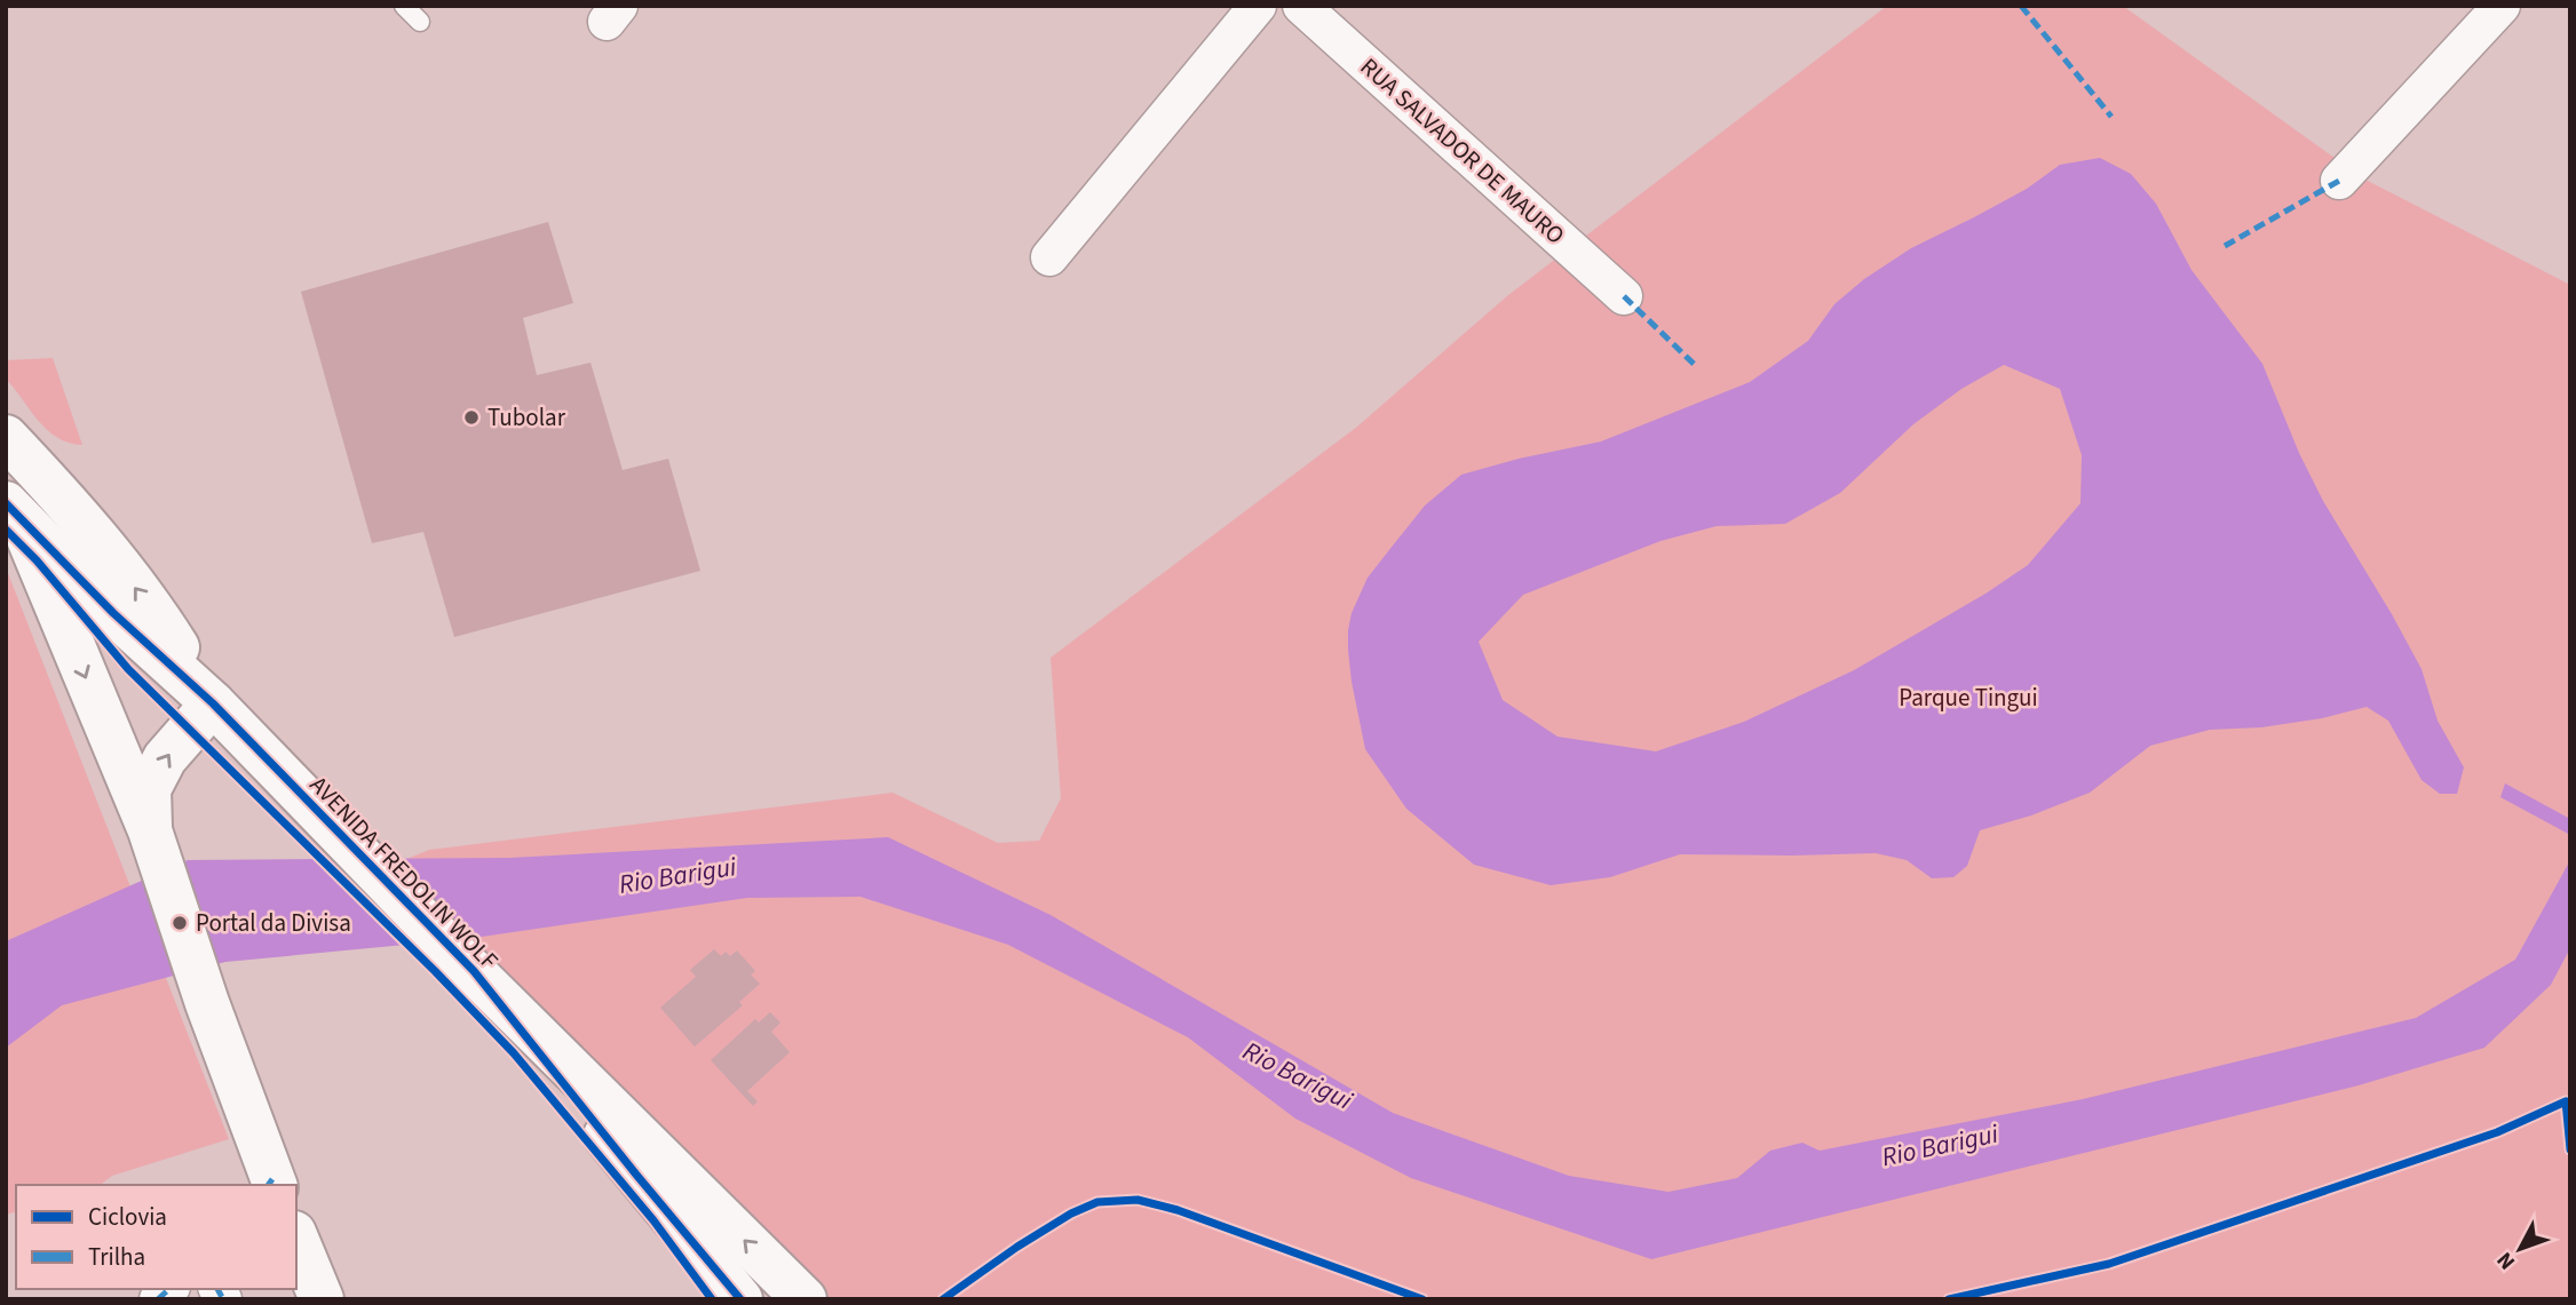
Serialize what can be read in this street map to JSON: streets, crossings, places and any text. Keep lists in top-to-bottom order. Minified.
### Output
{"streets":{"main road":["AVENIDA FREDOLIN WOLF"],"street":["RUA SALVADOR DE MAURO"]},"water":["Rio Barigui"],"parks":["Parque Tingui"],"places":["Tubolar","Portal da Divisa"],"legend":["Ciclovia","Trilha"],"north":"bottom left"}
